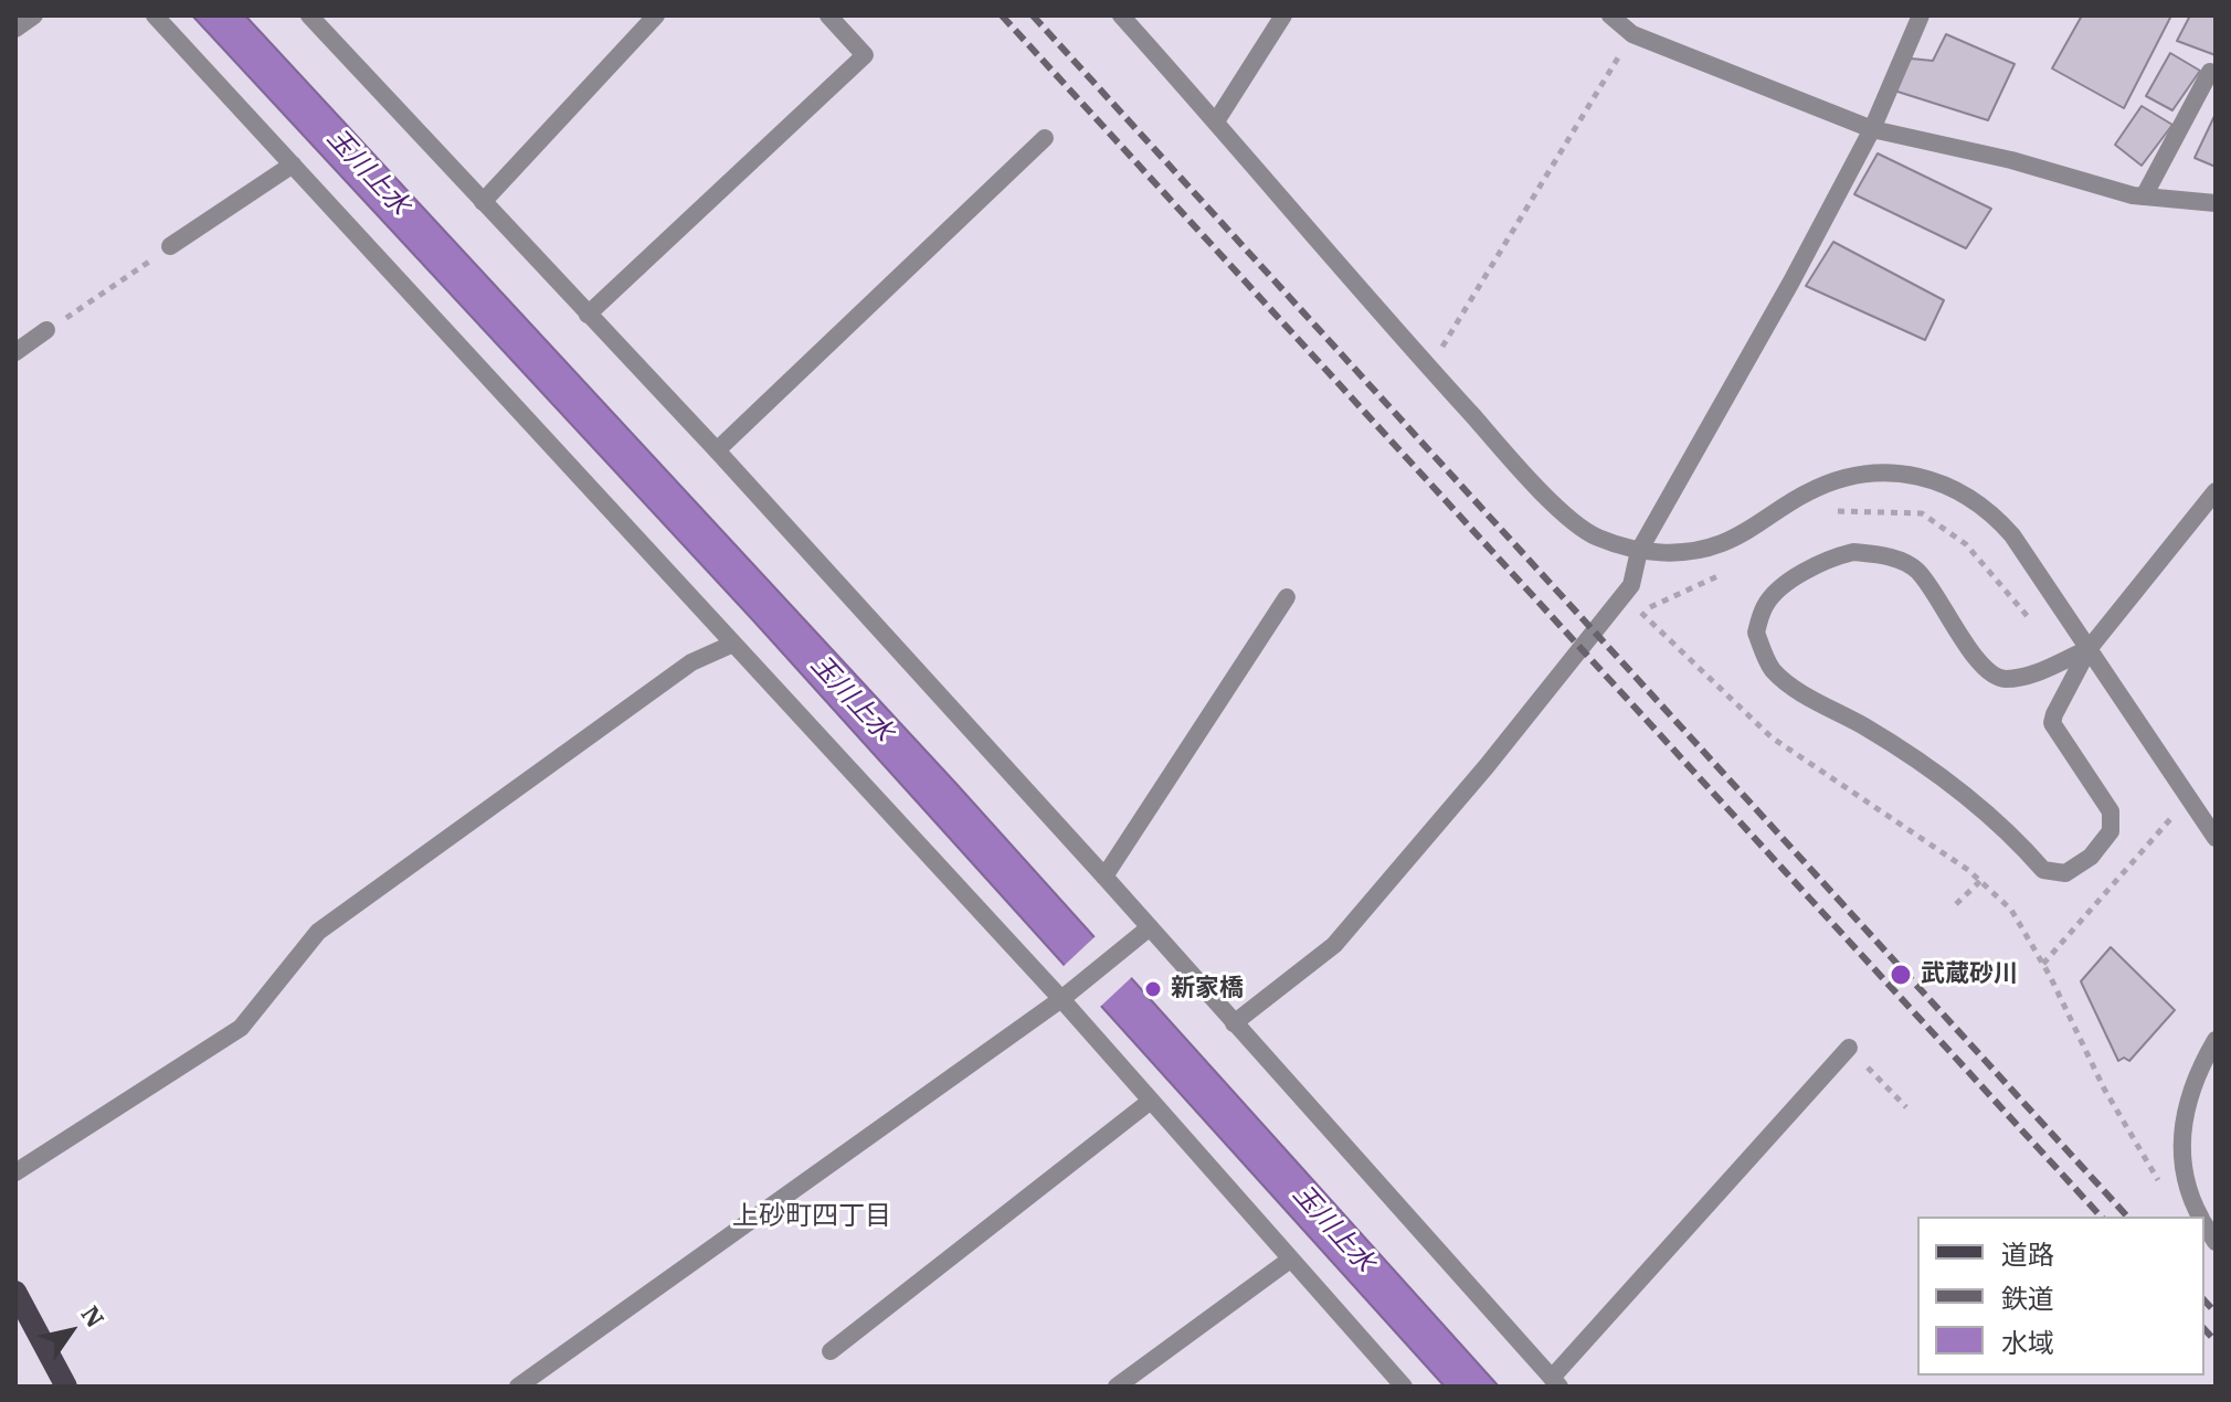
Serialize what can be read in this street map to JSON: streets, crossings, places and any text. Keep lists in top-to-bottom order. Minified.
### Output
{"districts":["上砂町四丁目"],"water":["玉川上水"],"places":["武蔵砂川","新家橋"],"legend":["道路","鉄道","水域"],"north":"top right"}
